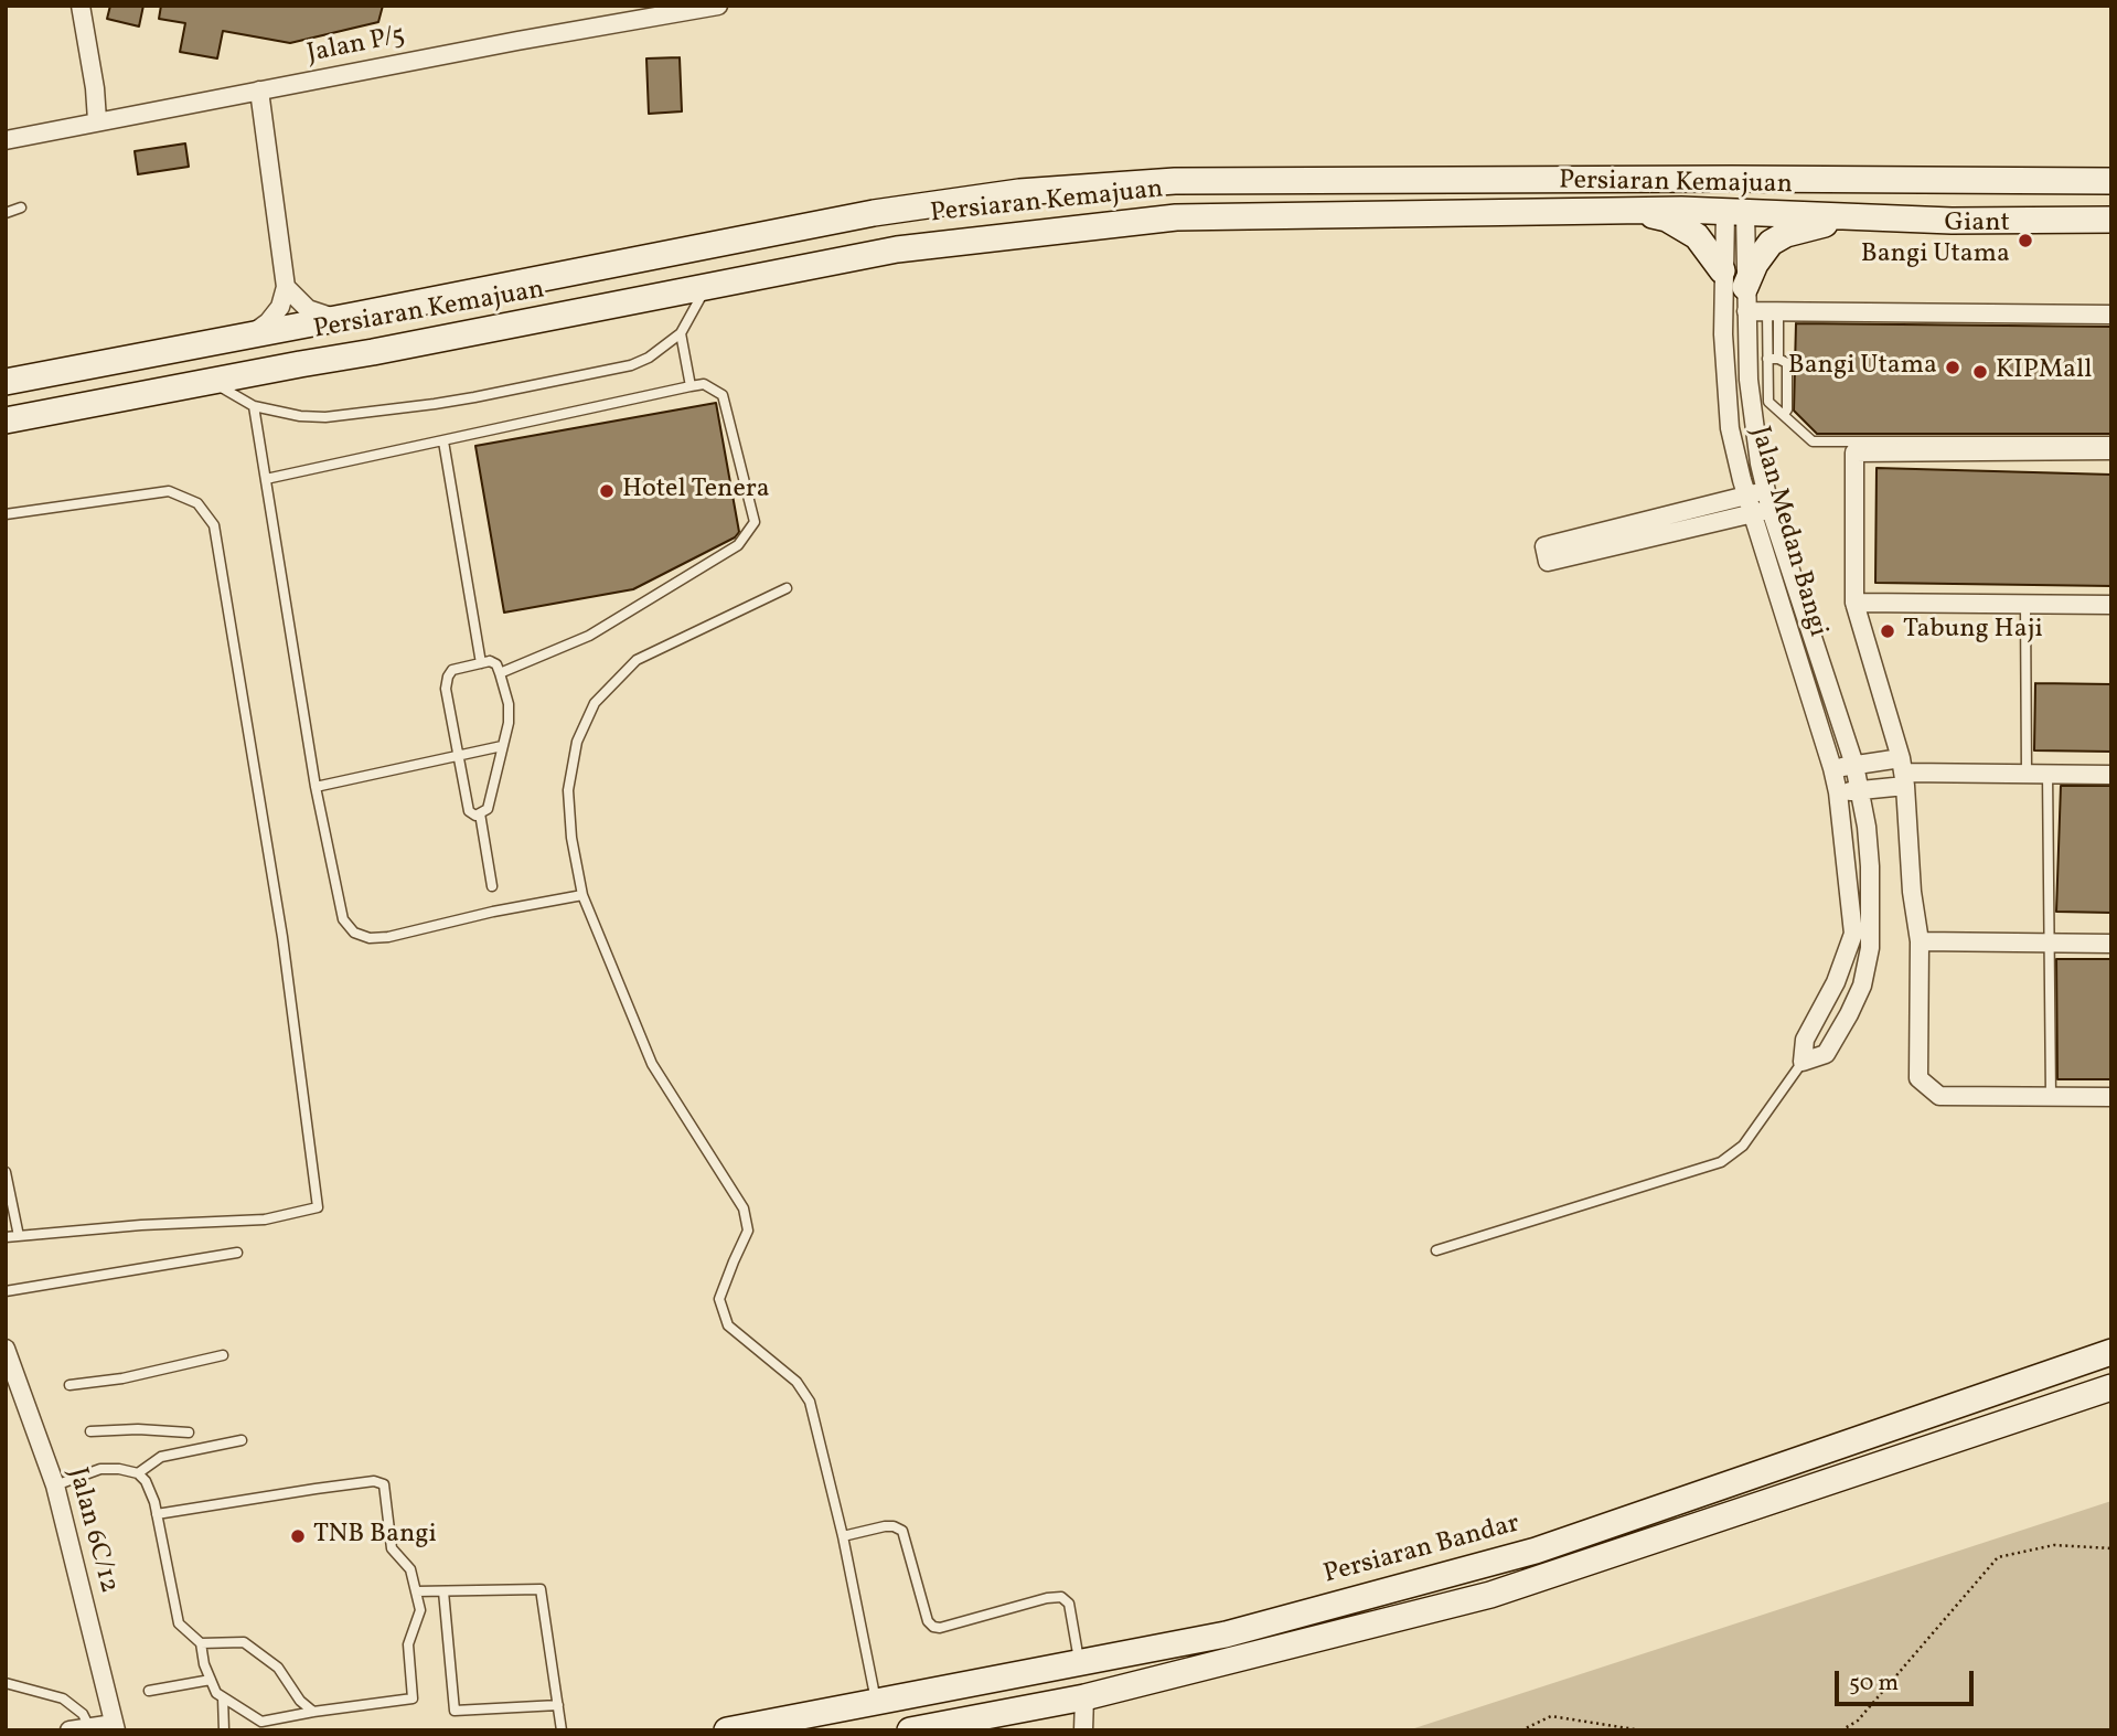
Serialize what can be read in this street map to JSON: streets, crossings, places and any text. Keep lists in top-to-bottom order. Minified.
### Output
{"streets":{"main road":["Persiaran Kemajuan","Persiaran Bandar"],"street":["Jalan P/5","Jalan Medan Bangi","Jalan 6C/12"]},"crossings":[["Persiaran Kemajuan","Jalan Medan Bangi"]],"places":["Giant Bangi Utama","Bangi Utama","KIPMall","Hotel Tenera","Tabung Haji","TNB Bangi"],"scale_bar":"50 m"}
